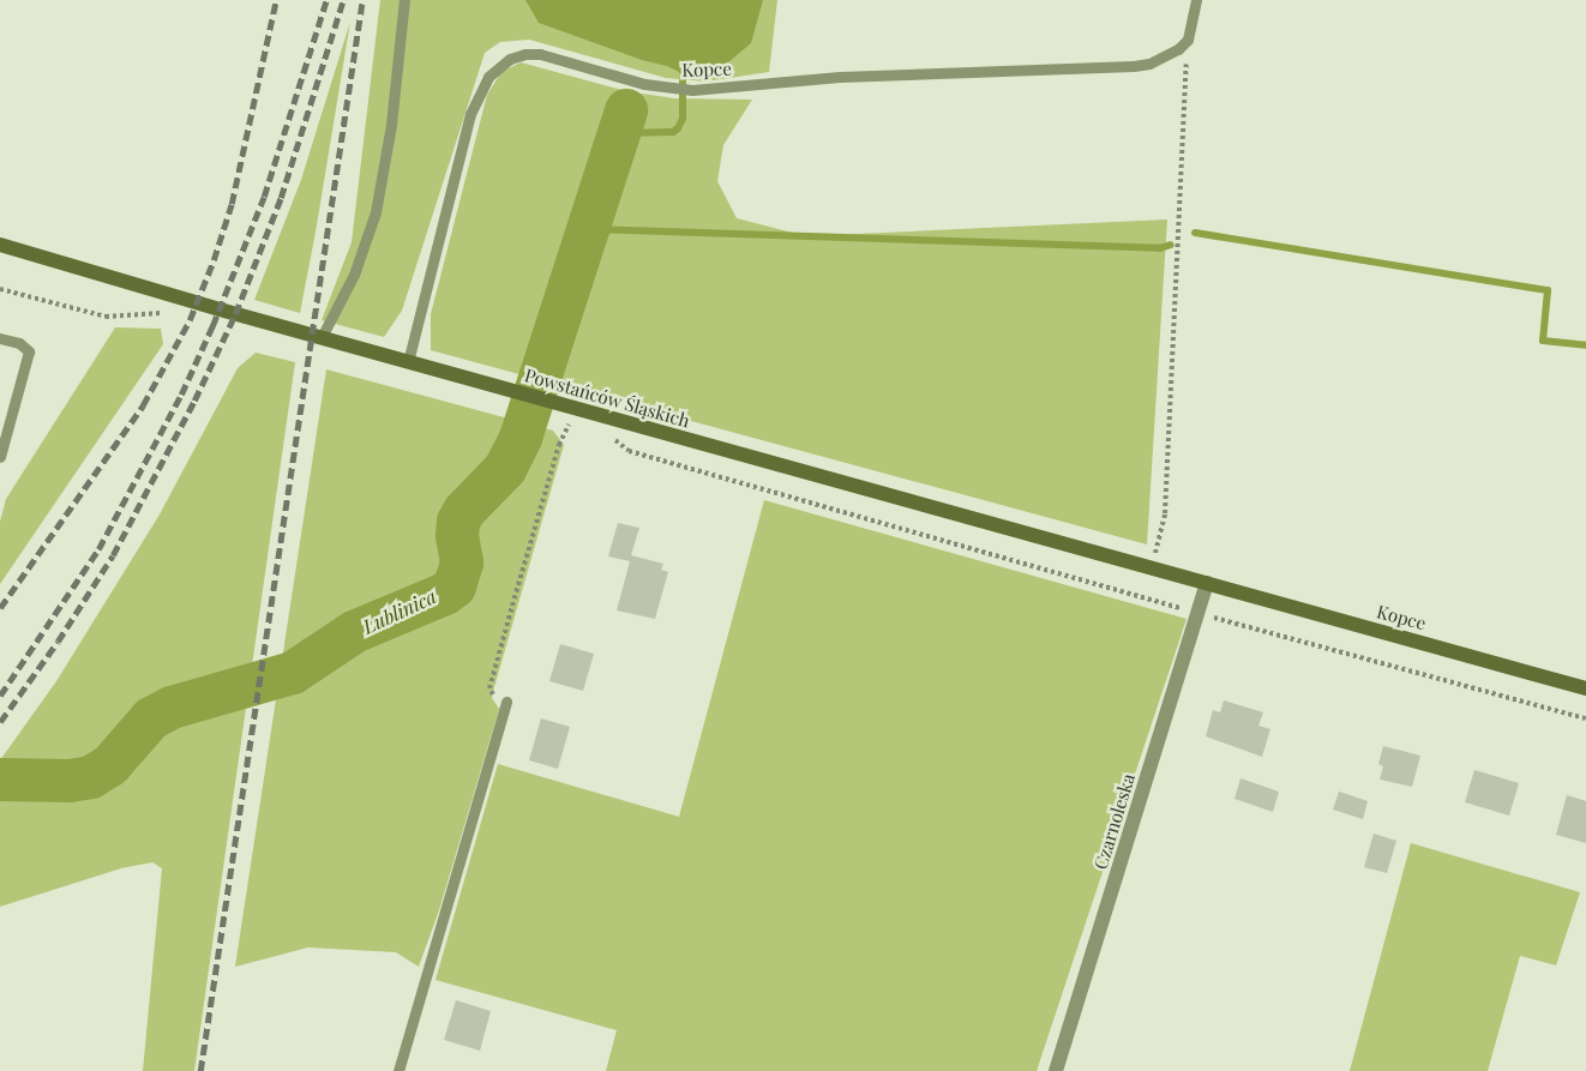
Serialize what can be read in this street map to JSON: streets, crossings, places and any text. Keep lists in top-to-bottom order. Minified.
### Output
{"streets":{"main road":["Kopce","Powstańców Śląskich"],"street":["Czarnoleska"]},"crossings":[["Kopce","Powstańców Śląskich"],["Kopce","Czarnoleska"],["Powstańców Śląskich","Czarnoleska"]],"water":["Lublinica"]}
